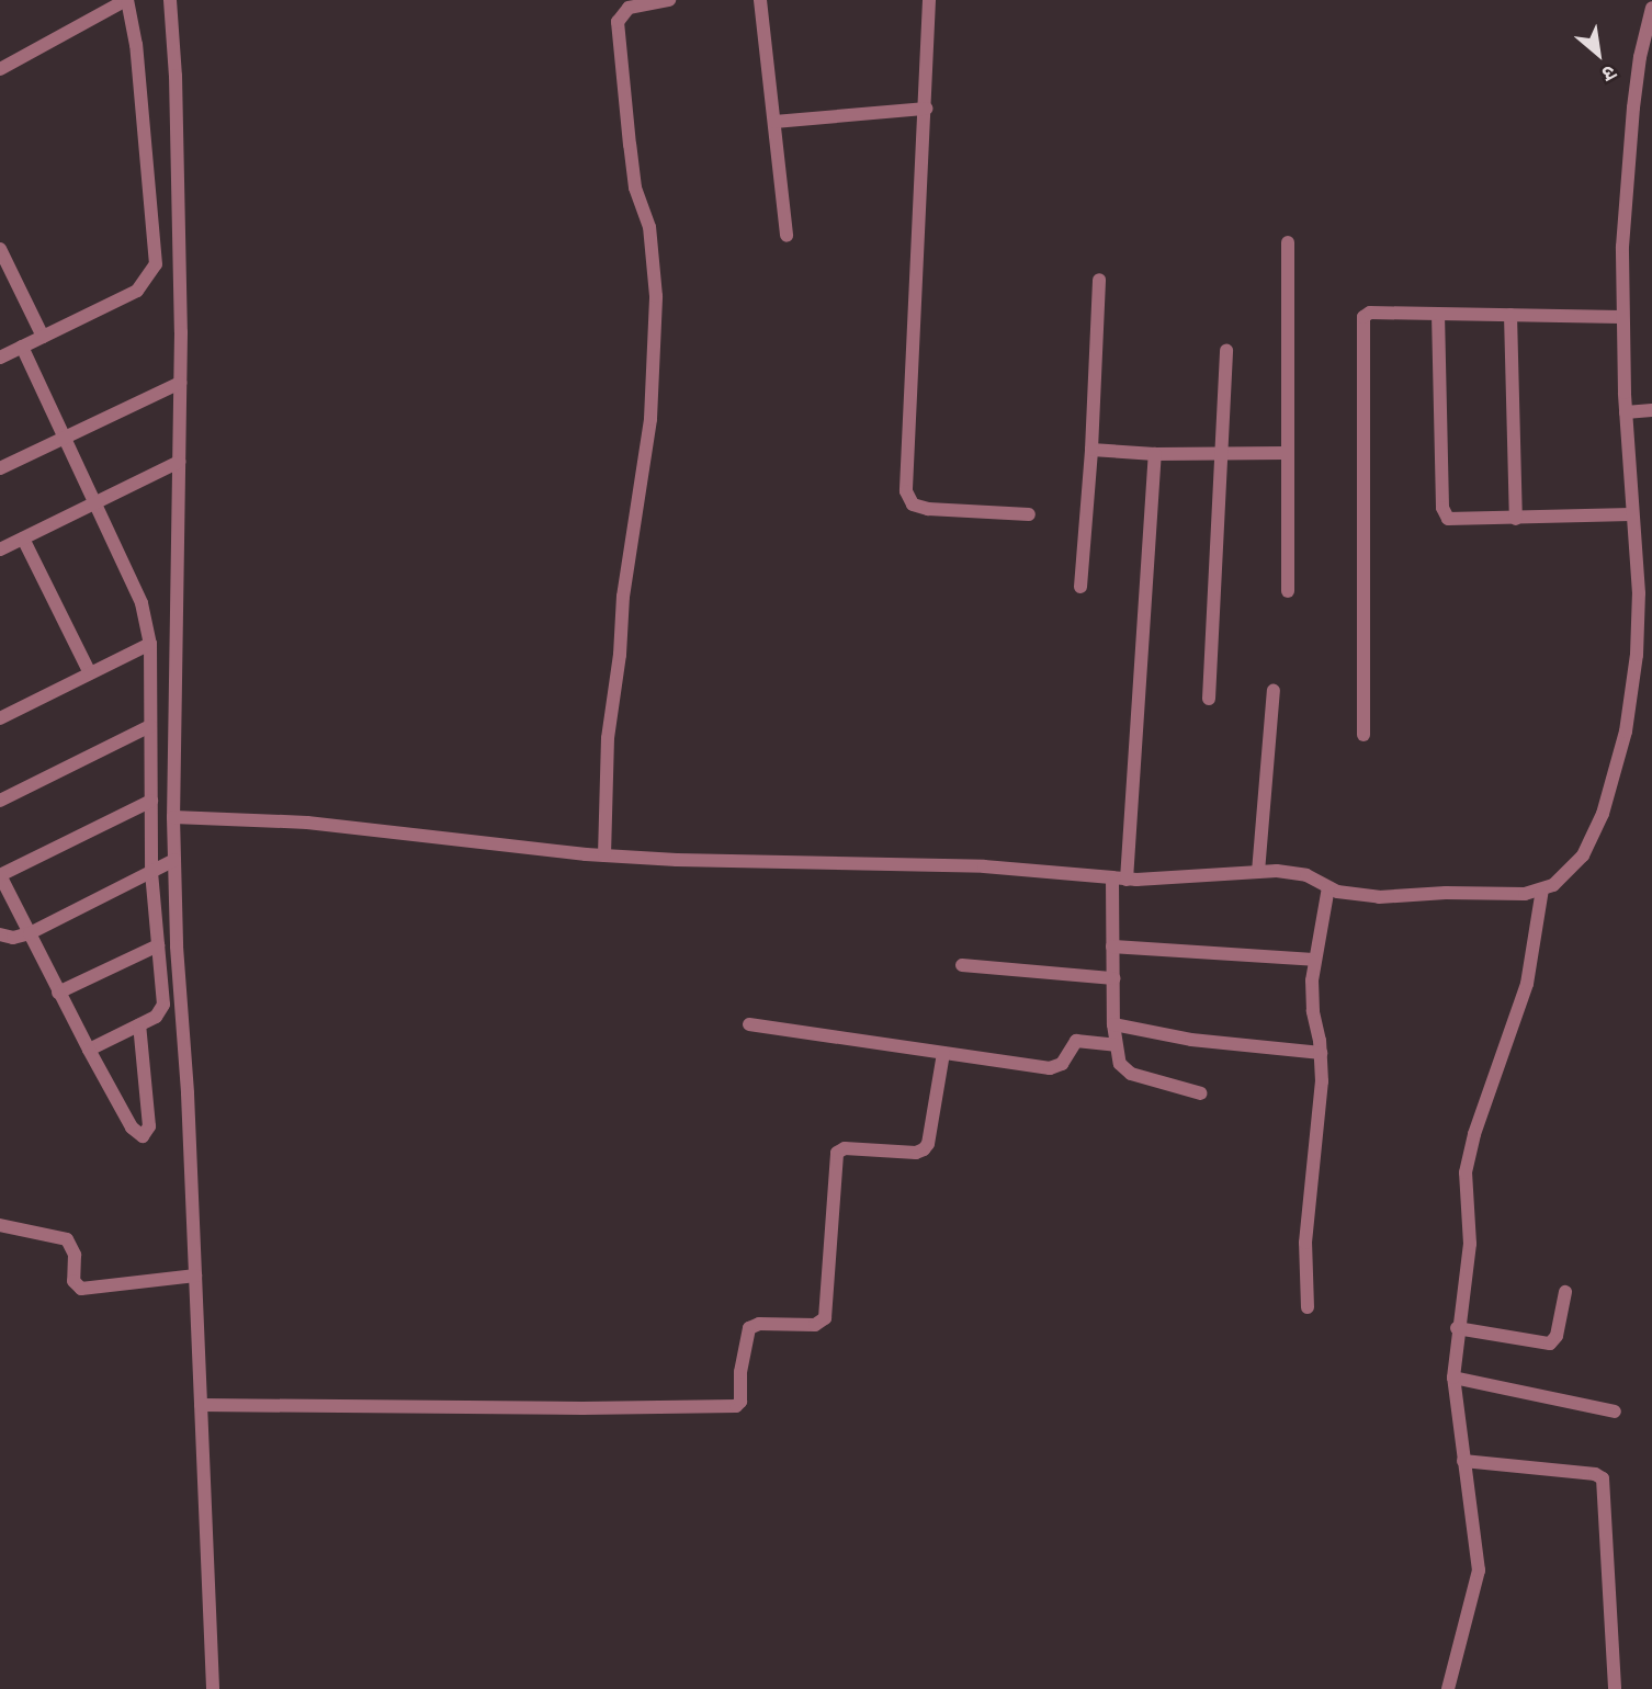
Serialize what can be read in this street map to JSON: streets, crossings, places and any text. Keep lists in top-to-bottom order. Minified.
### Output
{"north":"bottom right"}
